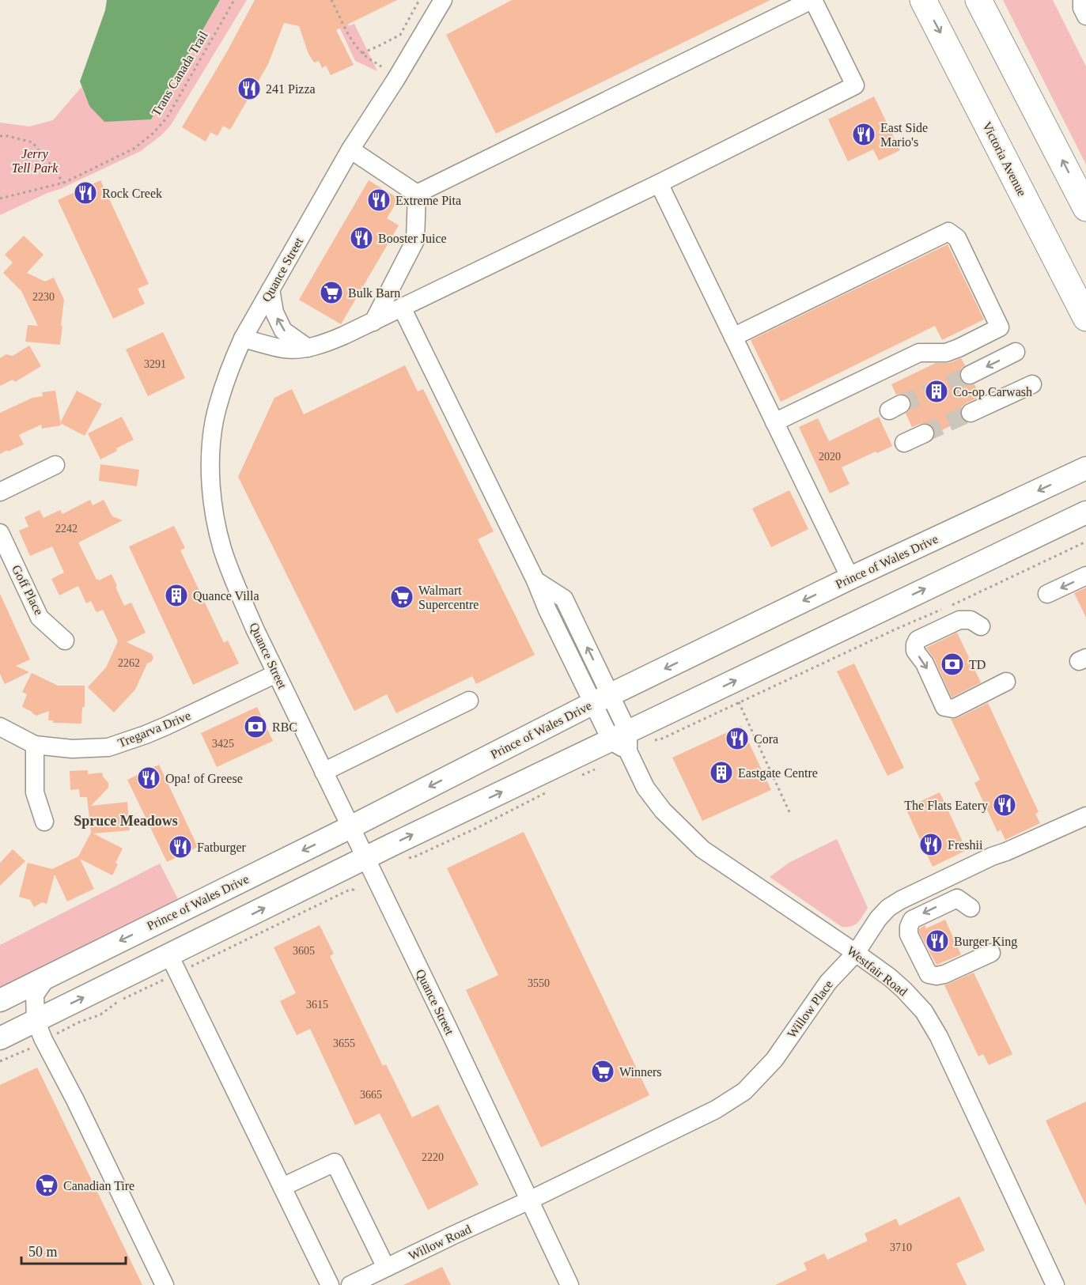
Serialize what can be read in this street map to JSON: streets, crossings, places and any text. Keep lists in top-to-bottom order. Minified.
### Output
{"streets":{"highway":["Victoria Avenue"],"main road":["Prince of Wales Drive"],"street":["Quance Street","Goff Place","Tregarva Drive","Westfair Road","Willow Place","Willow Road"],"path":["Trans Canada Trail"]},"crossings":[["Quance Street","Prince of Wales Drive"],["Quance Street","Tregarva Drive"],["Quance Street","Willow Place"],["Quance Street","Willow Road"],["Prince of Wales Drive","Westfair Road"],["Westfair Road","Willow Place"],["Willow Place","Willow Road"]],"districts":["Spruce Meadows"],"parks":["Jerry Tell Park"],"places":{"restaurant":["241 Pizza","East Side Mario's","Rock Creek","Extreme Pita","Booster Juice","Cora","Opa! of Greese","The Flats Eatery","Freshii","Fatburger","Burger King"],"supermarket":["Bulk Barn","Walmart Supercentre","Winners","Canadian Tire"],"building":["Co-op Carwash","Quance Villa","Eastgate Centre"],"bank":["TD","RBC"]},"house_numbers":["2230","3291","2020","2242","2262","3425","3605","3550","3615","3655","3665","2220","3710"],"scale_bar":"50 m"}
